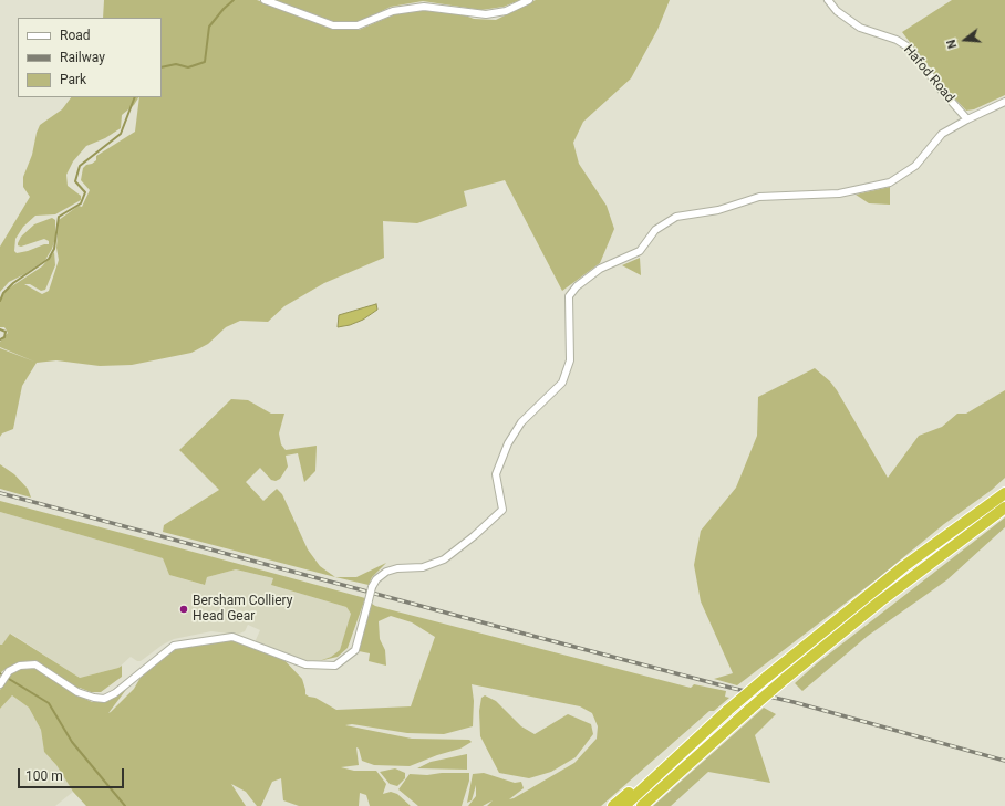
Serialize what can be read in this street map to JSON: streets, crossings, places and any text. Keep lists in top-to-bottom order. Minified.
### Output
{"streets":{"street":["Hafod Road"]},"places":["Bersham Colliery Head Gear"],"legend":["Road","Railway","Park"],"scale_bar":"100 m","north":"left"}
